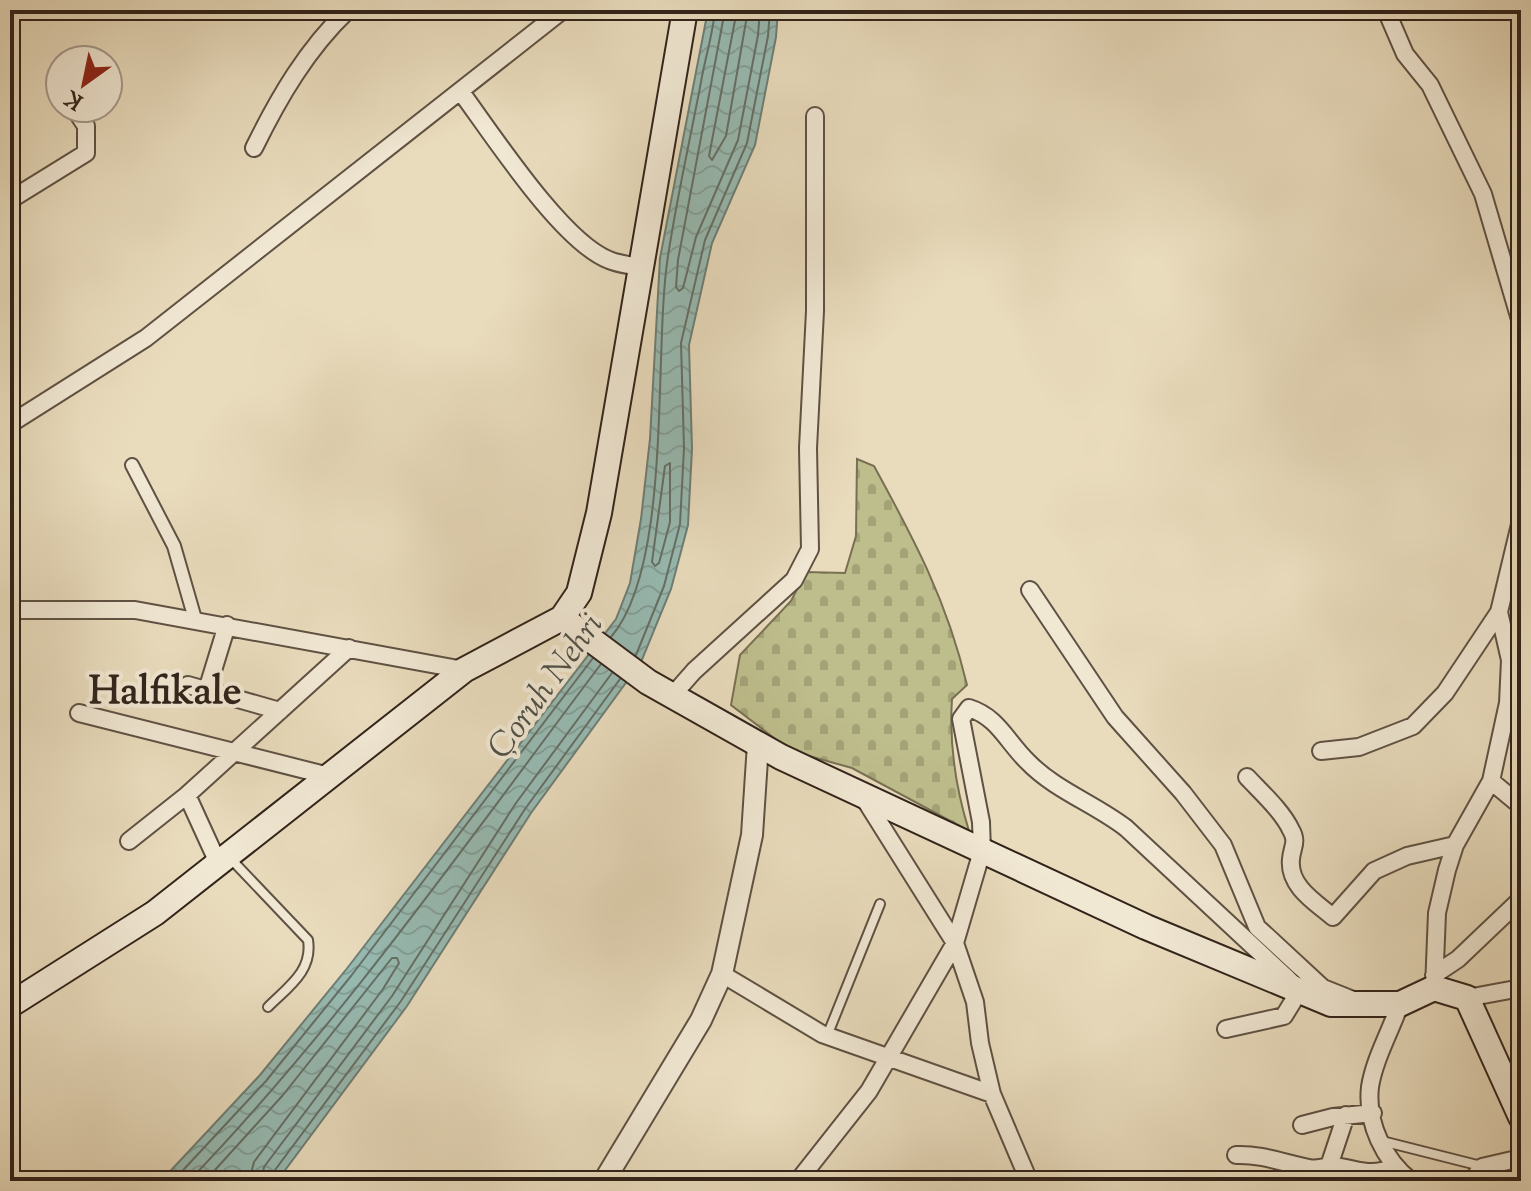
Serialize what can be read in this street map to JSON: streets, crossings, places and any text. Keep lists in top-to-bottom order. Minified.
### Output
{"districts":["Halfikale"],"water":["Çoruh Nehri"],"north":"bottom left"}
